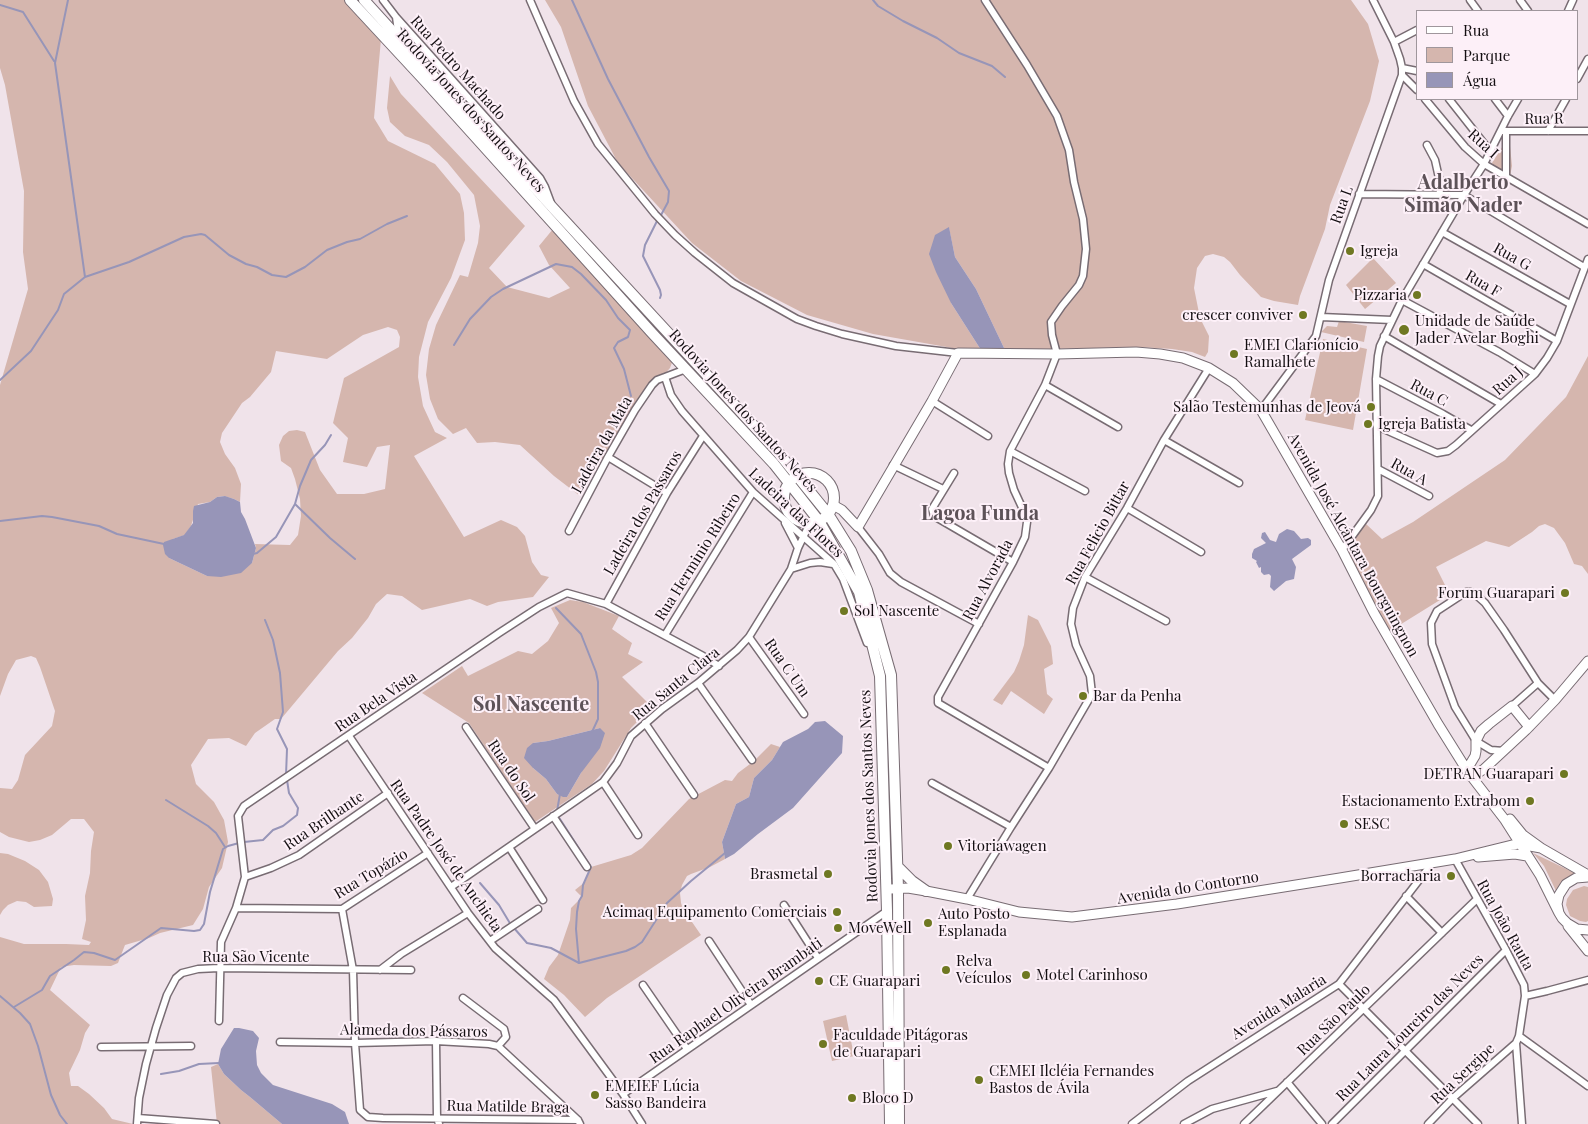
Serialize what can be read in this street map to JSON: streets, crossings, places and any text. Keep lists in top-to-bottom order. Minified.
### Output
{"streets":{"main road":["Rodovia Jones dos Santos Neves"],"street":["Rua Pedro Machado","Rua R","Rua I","Rua L","Rua G","Rua F","Rua J","Rua C","Ladeira da Mata","Rua A","Ladeira dos Passaros","Ladeira das Flores","Rua Felicio Bittar","Avenida José Alcântara Bourguingnon","Rua Herminio Ribeiro","Rua Alvorada","Rua C Um","Rua Santa Clara","Rua Bela Vista","Rua do Sol","Rua Brilhante","Rua Padre José de Anchieta","Rua Topázio","Avenida do Contorno","Rua João Rauta","Rua São Vicente","Rua Raphael Oliveira Brambati","Avenida Malaria","Rua São Paulo","Rua Laura Loureiro das Neves","Alameda dos Pássaros","Rua Sergipe","Rua Matilde Braga"]},"crossings":[["Rua Pedro Machado","Rodovia Jones dos Santos Neves"],["Rodovia Jones dos Santos Neves","Ladeira das Flores"],["Rodovia Jones dos Santos Neves","Rua Santa Clara"],["Rodovia Jones dos Santos Neves","Avenida do Contorno"],["Rodovia Jones dos Santos Neves","Rua Raphael Oliveira Brambati"],["Rua L","Avenida José Alcântara Bourguingnon"],["Rua G","Rua J"],["Rua F","Rua J"],["Rua J","Rua C"],["Ladeira da Mata","Ladeira das Flores"],["Ladeira dos Passaros","Ladeira das Flores"],["Ladeira dos Passaros","Rua Bela Vista"],["Ladeira das Flores","Rua Herminio Ribeiro"],["Ladeira das Flores","Rua Santa Clara"],["Rua Felicio Bittar","Avenida José Alcântara Bourguingnon"],["Rua Felicio Bittar","Rua Alvorada"],["Rua Felicio Bittar","Avenida do Contorno"],["Avenida José Alcântara Bourguingnon","Rua Alvorada"],["Avenida José Alcântara Bourguingnon","Avenida do Contorno"],["Rua Herminio Ribeiro","Rua Bela Vista"],["Rua C Um","Rua Santa Clara"],["Rua Santa Clara","Rua Bela Vista"],["Rua Santa Clara","Rua do Sol"],["Rua Santa Clara","Rua Padre José de Anchieta"],["Rua Bela Vista","Rua Brilhante"],["Rua Bela Vista","Rua Padre José de Anchieta"],["Rua Bela Vista","Rua Topázio"],["Rua Bela Vista","Rua São Vicente"],["Rua Brilhante","Rua Padre José de Anchieta"],["Rua Padre José de Anchieta","Rua Topázio"],["Rua Padre José de Anchieta","Rua Raphael Oliveira Brambati"],["Avenida do Contorno","Rua João Rauta"],["Avenida do Contorno","Avenida Malaria"],["Rua João Rauta","Rua São Paulo"],["Rua João Rauta","Rua Laura Loureiro das Neves"],["Rua João Rauta","Rua Sergipe"],["Alameda dos Pássaros","Rua Matilde Braga"]],"districts":["Adalberto Simão Nader","Lagoa Funda","Sol Nascente"],"places":["Igreja","Pizzaria","crescer conviver","Unidade de Saúde Jader Avelar Boghi","EMEI Clarionício Ramalhete","Salão Testemunhas de Jeová","Igreja Batista","Forum Guarapari","Sol Nascente","Bar da Penha","DETRAN Guarapari","Estacionamento Extrabom","SESC","Vitoriawagen","Brasmetal","Borracharia","Acimaq Equipamento Comerciais","Auto Posto Esplanada","MoveWell","Relva Veículos","Motel Carinhoso","CE Guarapari","Faculdade Pitágoras de Guarapari","CEMEI Ilcléia Fernandes Bastos de Ávila","EMEIEF Lúcia Sasso Bandeira","Bloco D"],"legend":["Rua","Parque","Água"]}
